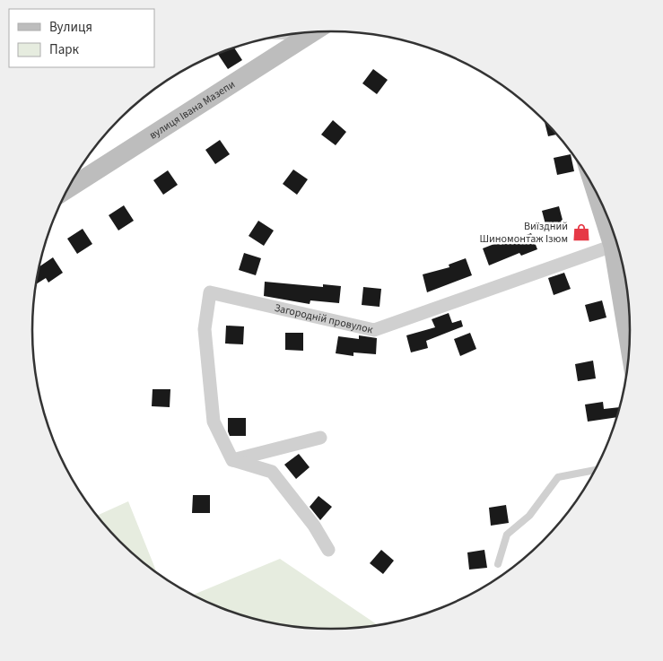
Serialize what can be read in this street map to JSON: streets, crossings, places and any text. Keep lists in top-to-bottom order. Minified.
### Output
{"streets":{"street":["вулиця Івана Мазепи","Загородній провулок"]},"places":{"shop":["Виїздний Шиномонтаж Ізюм"]},"legend":["Вулиця","Парк"]}
